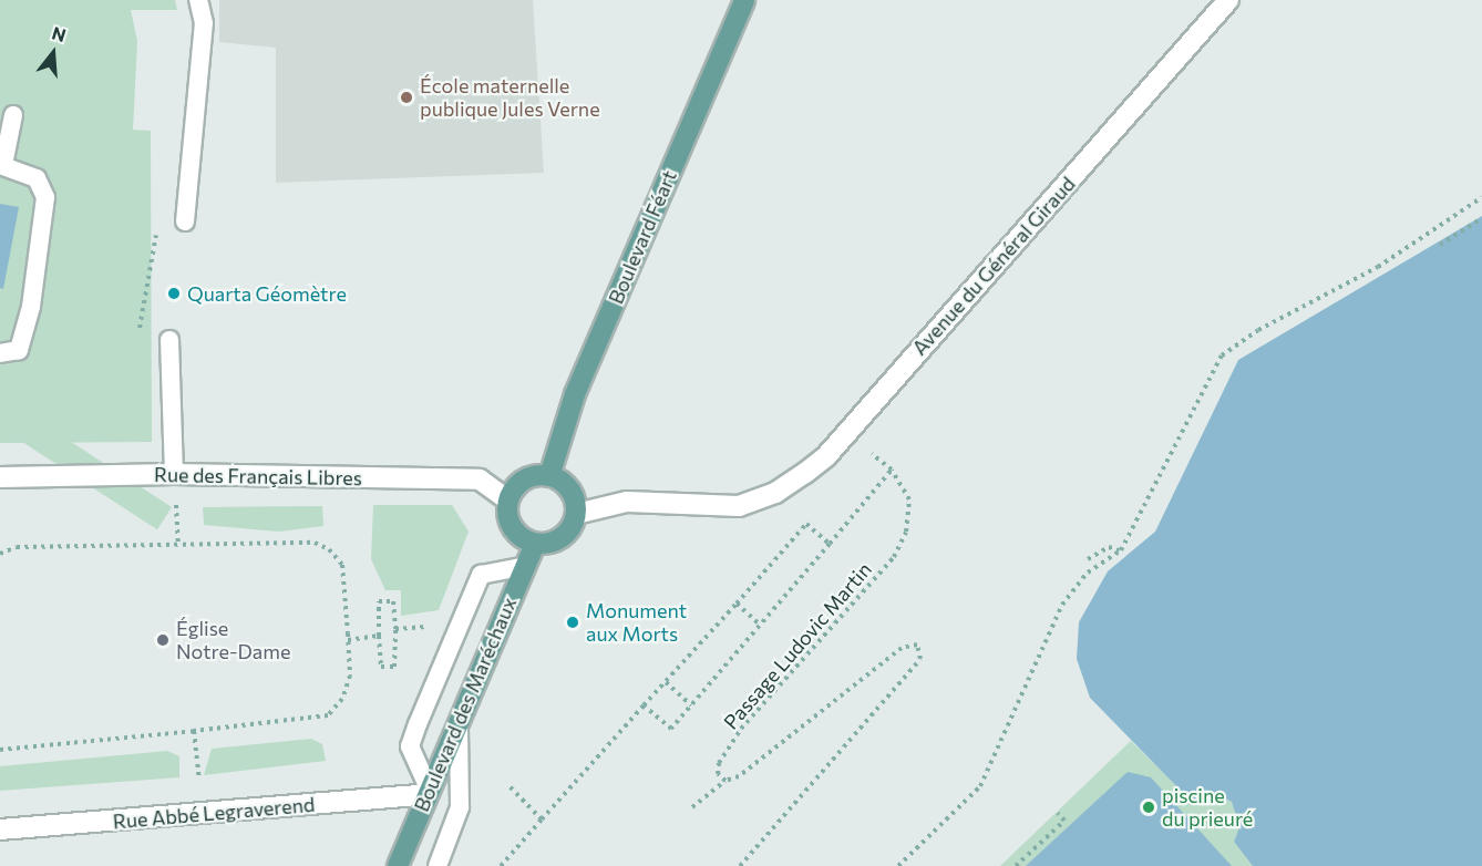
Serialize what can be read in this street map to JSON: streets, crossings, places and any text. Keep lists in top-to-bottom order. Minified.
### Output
{"streets":{"main road":["Boulevard Féart","Boulevard des Maréchaux"],"street":["Avenue du Général Giraud","Rue des Français Libres","Rue Abbé Legraverend"],"path":["Passage Ludovic Martin"]},"crossings":[["Boulevard Féart","Avenue du Général Giraud"],["Boulevard Féart","Rue des Français Libres"],["Boulevard Féart","Boulevard des Maréchaux"],["Avenue du Général Giraud","Rue des Français Libres"],["Avenue du Général Giraud","Boulevard des Maréchaux"],["Rue des Français Libres","Boulevard des Maréchaux"],["Boulevard des Maréchaux","Rue Abbé Legraverend"]],"places":["École maternelle publique Jules Verne","Quarta Géomètre","Monument aux Morts","Église Notre-Dame","piscine du prieuré"],"north":"top"}
